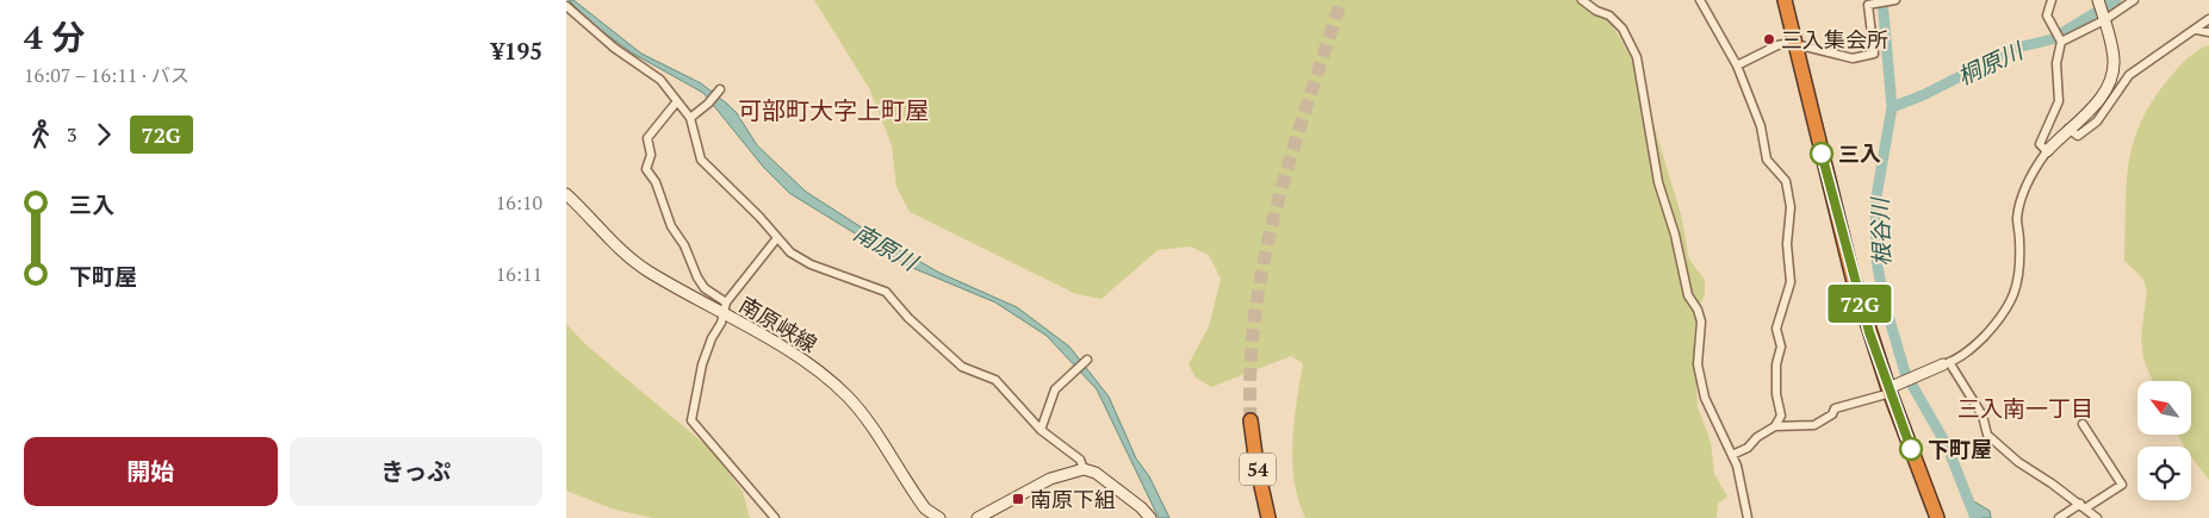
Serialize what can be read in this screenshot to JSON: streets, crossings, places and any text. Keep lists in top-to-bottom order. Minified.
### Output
{"streets":{"highway":["54"],"main road":["南原峡線"]},"districts":["可部町大字上町屋","三入南一丁目"],"water":["桐原川","根谷川","南原川"],"places":{"other":["三入集会所","三入","下町屋"],"transit":["南原下組"]},"lines":["bus line 72G"],"north":"top left","page":{"heading":["4 分","16:07 – 16:11 · バス","¥195"],"on_map":"72G","legs":["3","72G"],"list":[{"name":"三入","value":"16:10"},{"name":"下町屋","value":"16:11"}],"buttons":["開始","きっぷ"]}}
